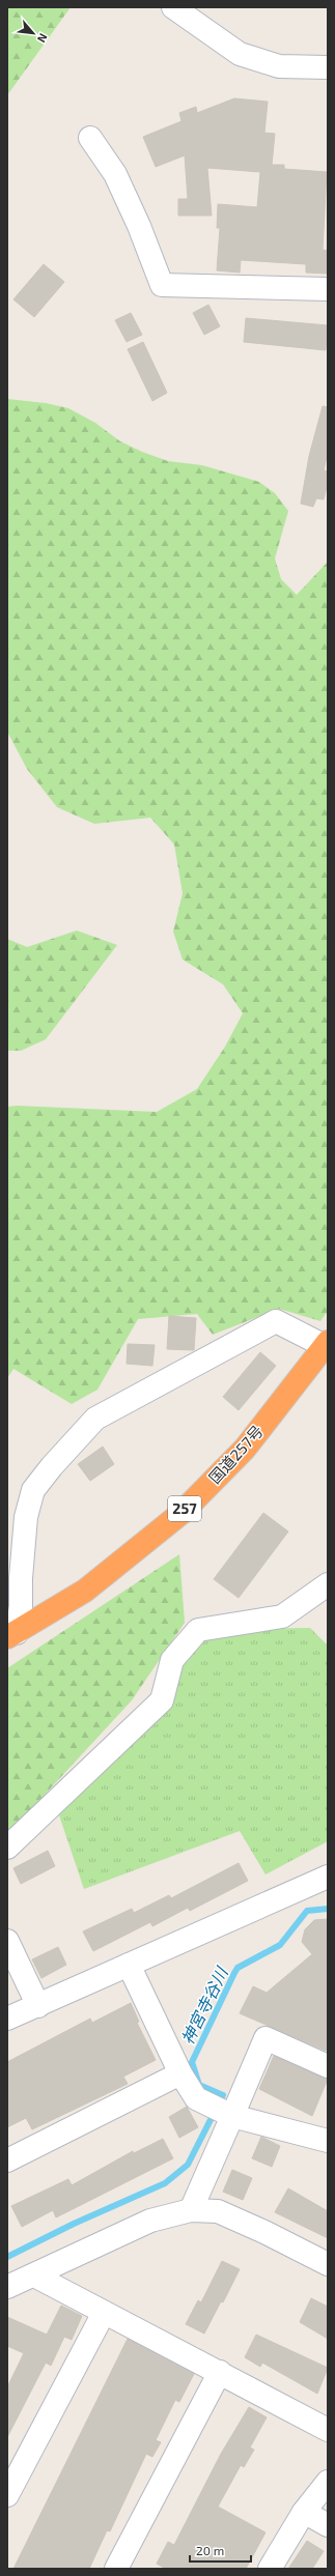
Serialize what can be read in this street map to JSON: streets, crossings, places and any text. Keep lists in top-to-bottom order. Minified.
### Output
{"streets":{"highway":["国道257号","257"]},"water":["神宮寺谷川"],"scale_bar":"20 m","north":"bottom right"}
